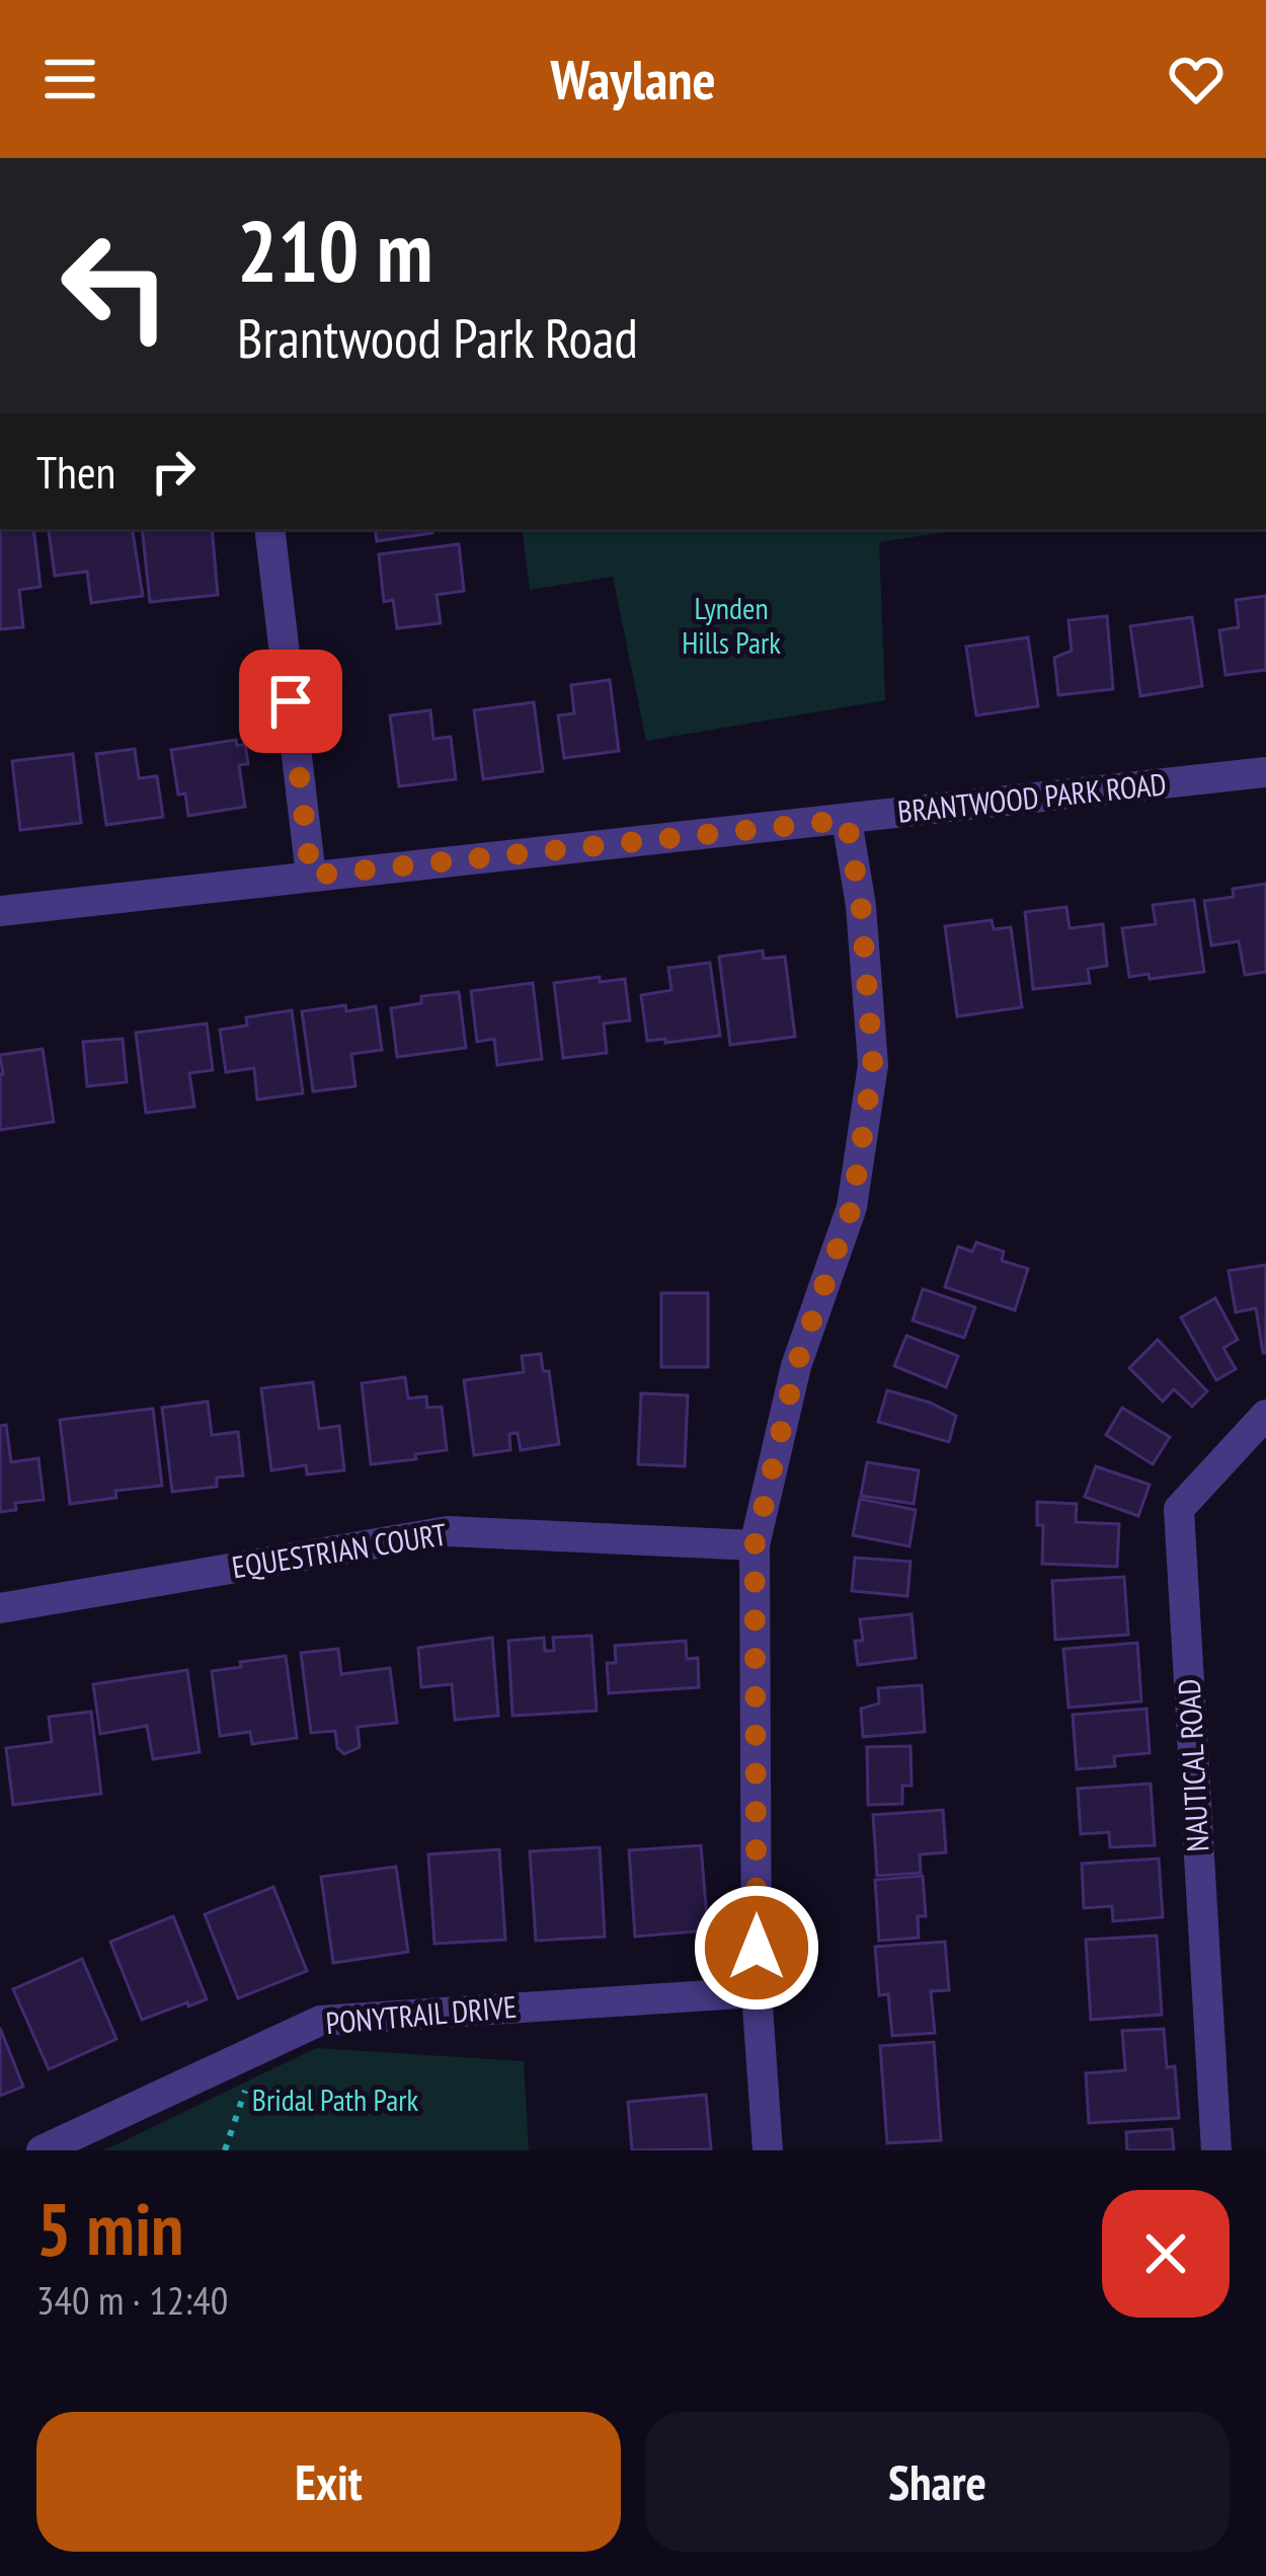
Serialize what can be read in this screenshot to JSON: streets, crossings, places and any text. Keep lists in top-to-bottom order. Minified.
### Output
{"streets":{"street":["BRANTWOOD PARK ROAD","EQUESTRIAN COURT","NAUTICAL ROAD","PONYTRAIL DRIVE"]},"parks":["Lynden Hills Park","Bridal Path Park"],"page":{"header":"Waylane","turn":["210 m","Brantwood Park Road"],"then":"Then","heading":["5 min","340 m · 12:40"],"buttons":["Exit","Share"]}}
